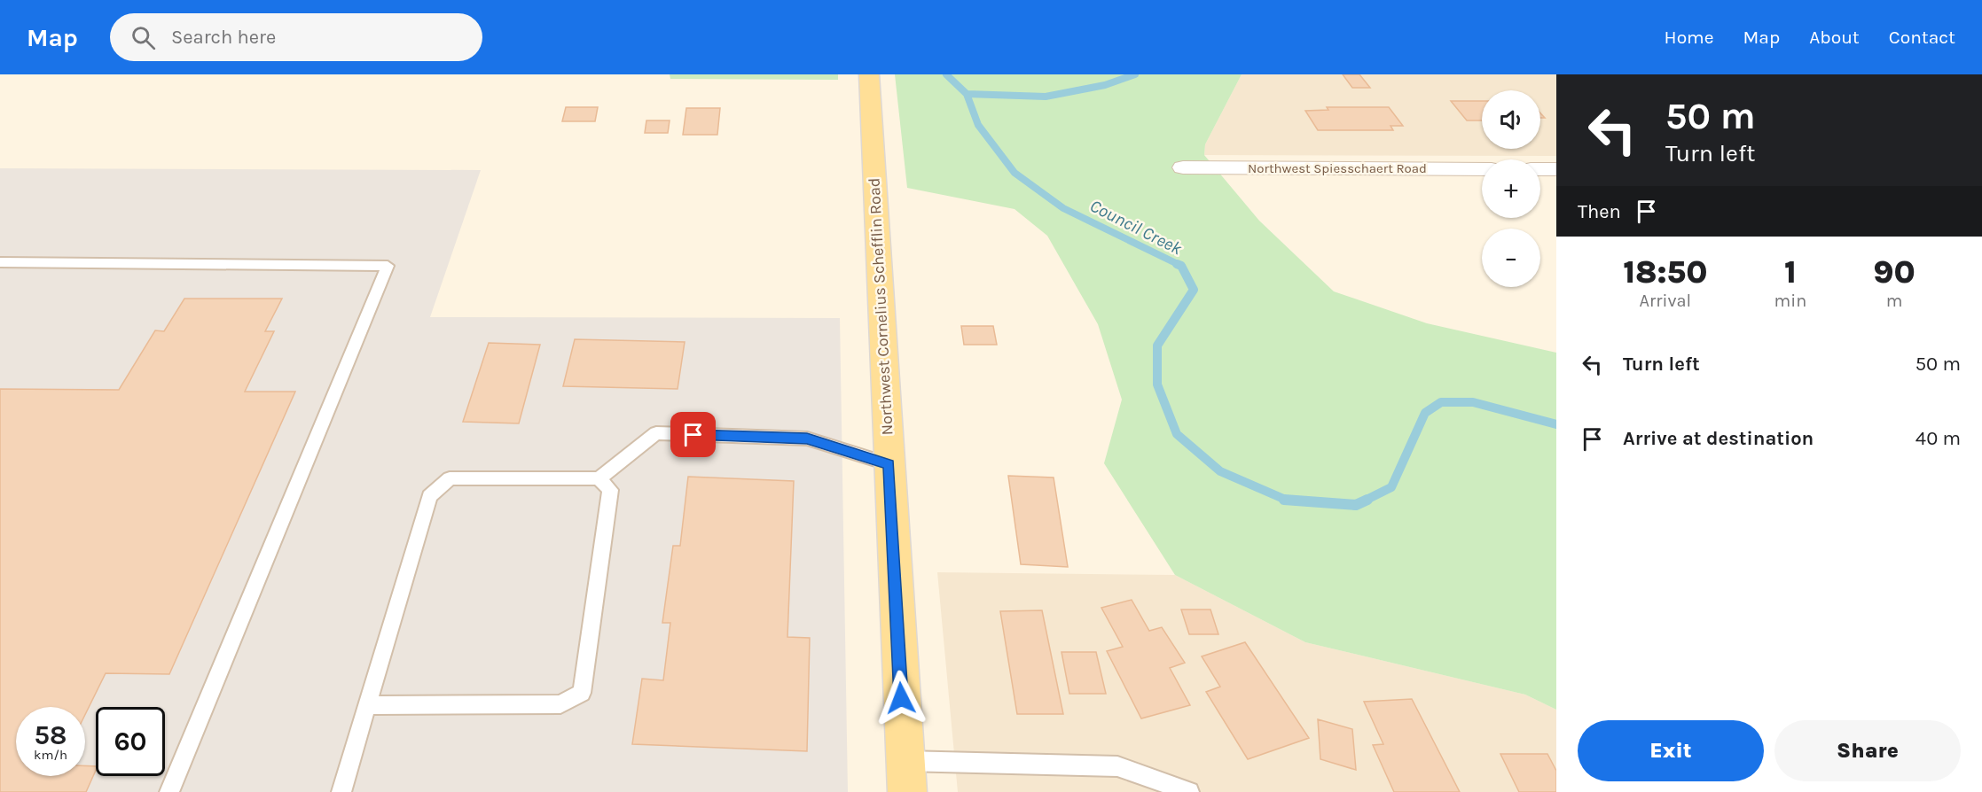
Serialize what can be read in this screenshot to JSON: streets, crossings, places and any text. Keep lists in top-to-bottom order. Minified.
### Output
{"streets":{"main road":["Northwest Cornelius Schefflin Road"],"street":["Northwest Spiesschaert Road"]},"water":["Council Creek"],"page":{"header":"Map","search":"Search here","nav":["Home","Map","About","Contact"],"turn":["50 m","Turn left"],"map_buttons":["+","−"],"then":"Then","eta":["18:50","Arrival","1","min","90","m"],"list":[{"name":"Turn left","value":"50 m"},{"name":"Arrive at destination","value":"40 m"}],"speed":"58 km/h","limit":"60","buttons":["Exit","Share"]}}
